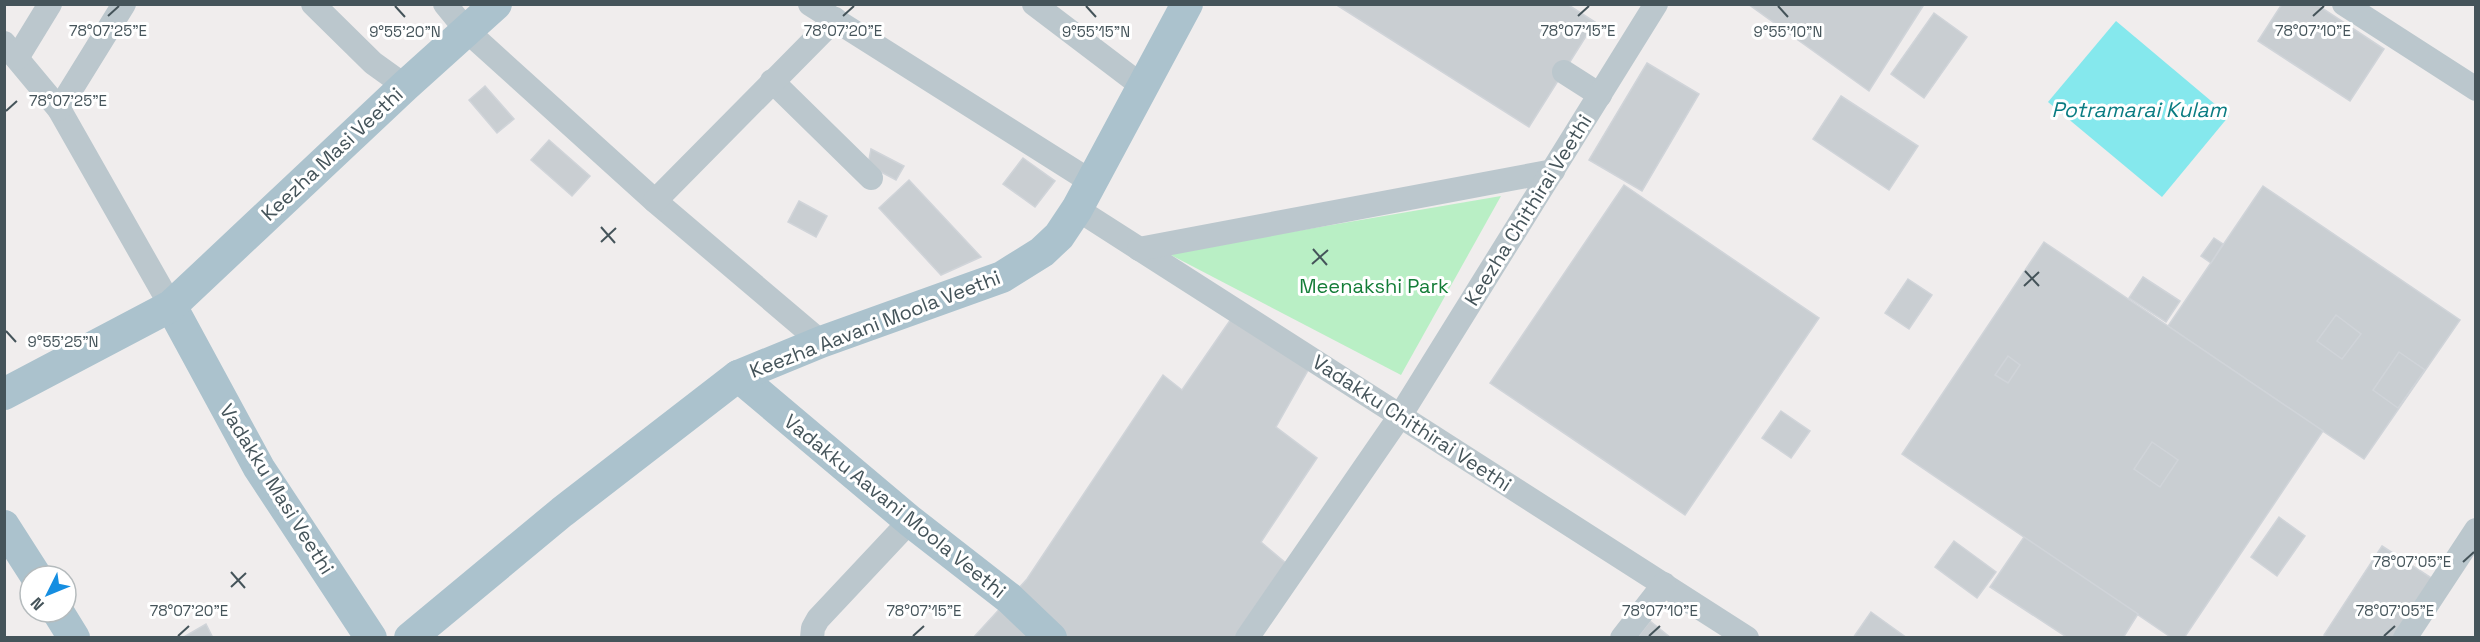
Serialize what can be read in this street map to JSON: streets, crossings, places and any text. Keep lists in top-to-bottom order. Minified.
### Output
{"streets":{"main road":["Keezha Masi Veethi","Keezha Aavani Moola Veethi","Vadakku Masi Veethi","Vadakku Aavani Moola Veethi"],"street":["Keezha Chithirai Veethi","Vadakku Chithirai Veethi"]},"crossings":[["Keezha Masi Veethi","Vadakku Masi Veethi"],["Keezha Chithirai Veethi","Vadakku Chithirai Veethi"],["Keezha Aavani Moola Veethi","Vadakku Chithirai Veethi"],["Keezha Aavani Moola Veethi","Vadakku Aavani Moola Veethi"]],"water":["Potramarai Kulam"],"parks":["Meenakshi Park"],"north":"bottom left","coordinates":["78°07'25\"E","78°07'20\"E","78°07'15\"E","78°07'10\"E","9°55'20\"N","9°55'15\"N","9°55'10\"N","9°55'25\"N","78°07'05\"E"]}
